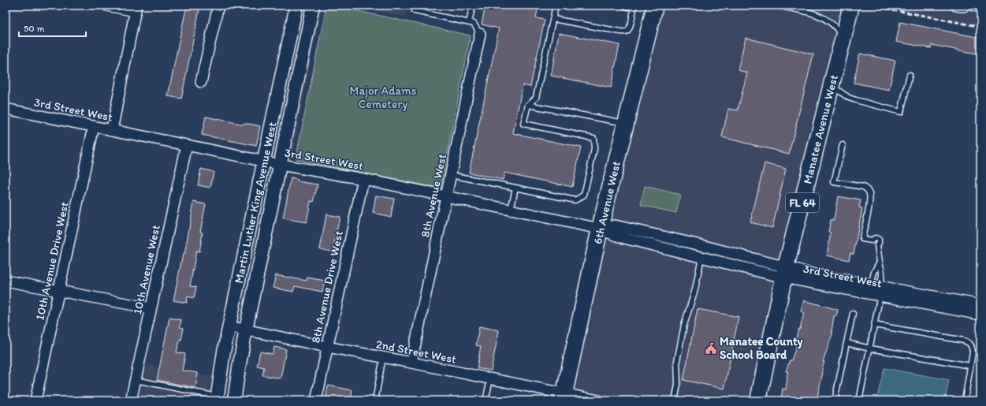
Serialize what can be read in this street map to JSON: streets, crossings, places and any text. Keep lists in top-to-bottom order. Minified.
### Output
{"streets":{"main road":["Manatee Avenue West","6th Avenue West","FL 64"],"street":["3rd Street West","8th Avenue West","Martin Luther King Avenue West","10th Avenue Drive West","10th Avenue West","8th Avenue Drive West","2nd Street West"]},"crossings":[["3rd Street West","Manatee Avenue West"],["3rd Street West","8th Avenue West"],["3rd Street West","Martin Luther King Avenue West"],["3rd Street West","6th Avenue West"],["3rd Street West","10th Avenue Drive West"],["3rd Street West","10th Avenue West"],["3rd Street West","8th Avenue Drive West"],["8th Avenue West","2nd Street West"],["Martin Luther King Avenue West","2nd Street West"],["6th Avenue West","2nd Street West"],["8th Avenue Drive West","2nd Street West"]],"parks":["Major Adams Cemetery"],"places":{"public building":["Manatee County School Board"]},"scale_bar":"50 m"}
